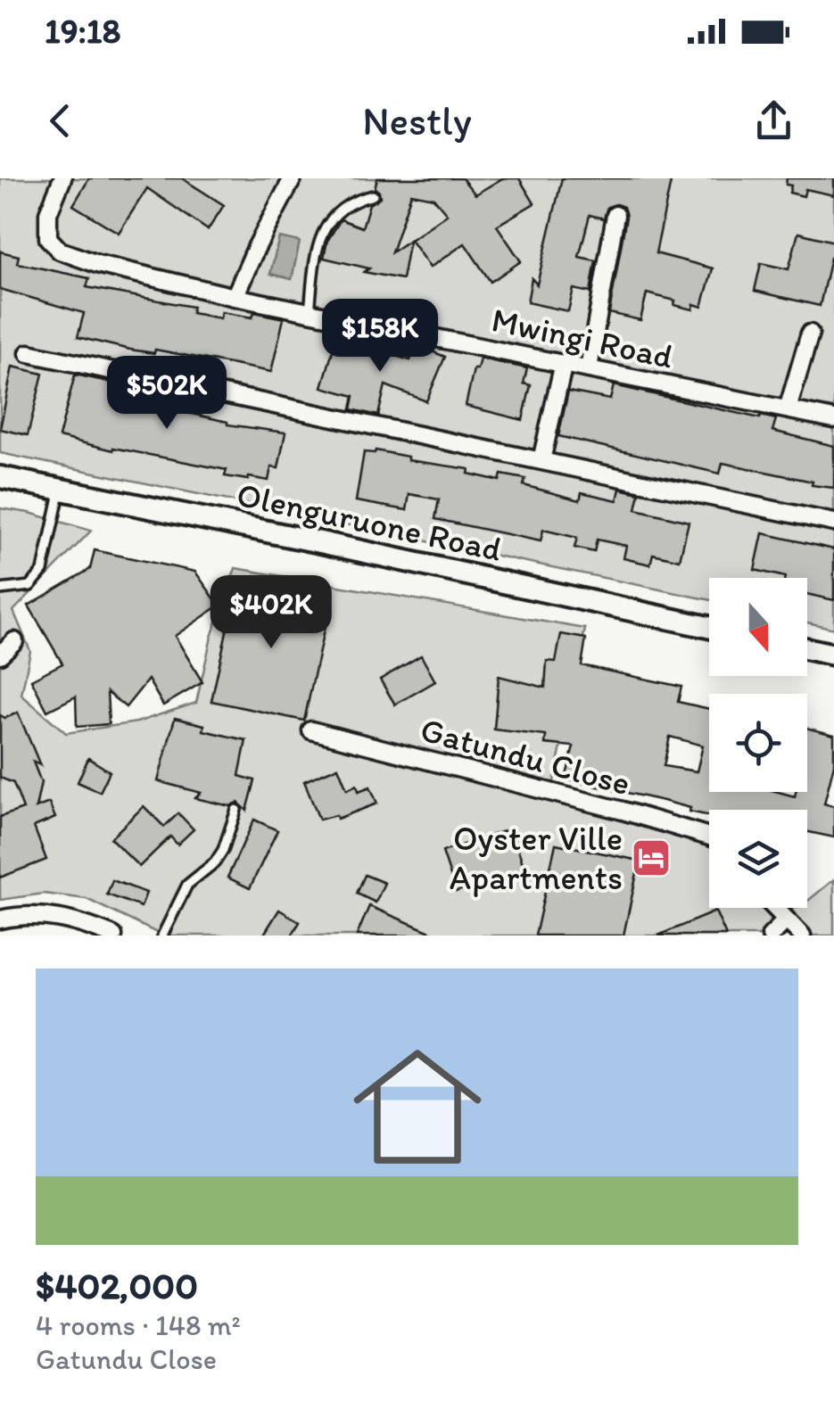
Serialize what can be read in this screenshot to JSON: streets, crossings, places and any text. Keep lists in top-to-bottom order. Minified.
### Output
{"streets":{"street":["Mwingi Road","Olenguruone Road","Gatundu Close"]},"places":{"hotel":["Oyster Ville Apartments"]},"north":"bottom","page":{"status":"19:18","header":"Nestly","price":["$158K","$502K","$402K"],"list":[{"name":"$402,000","note":"4 rooms · 148 m² · Gatundu Close"}]}}
